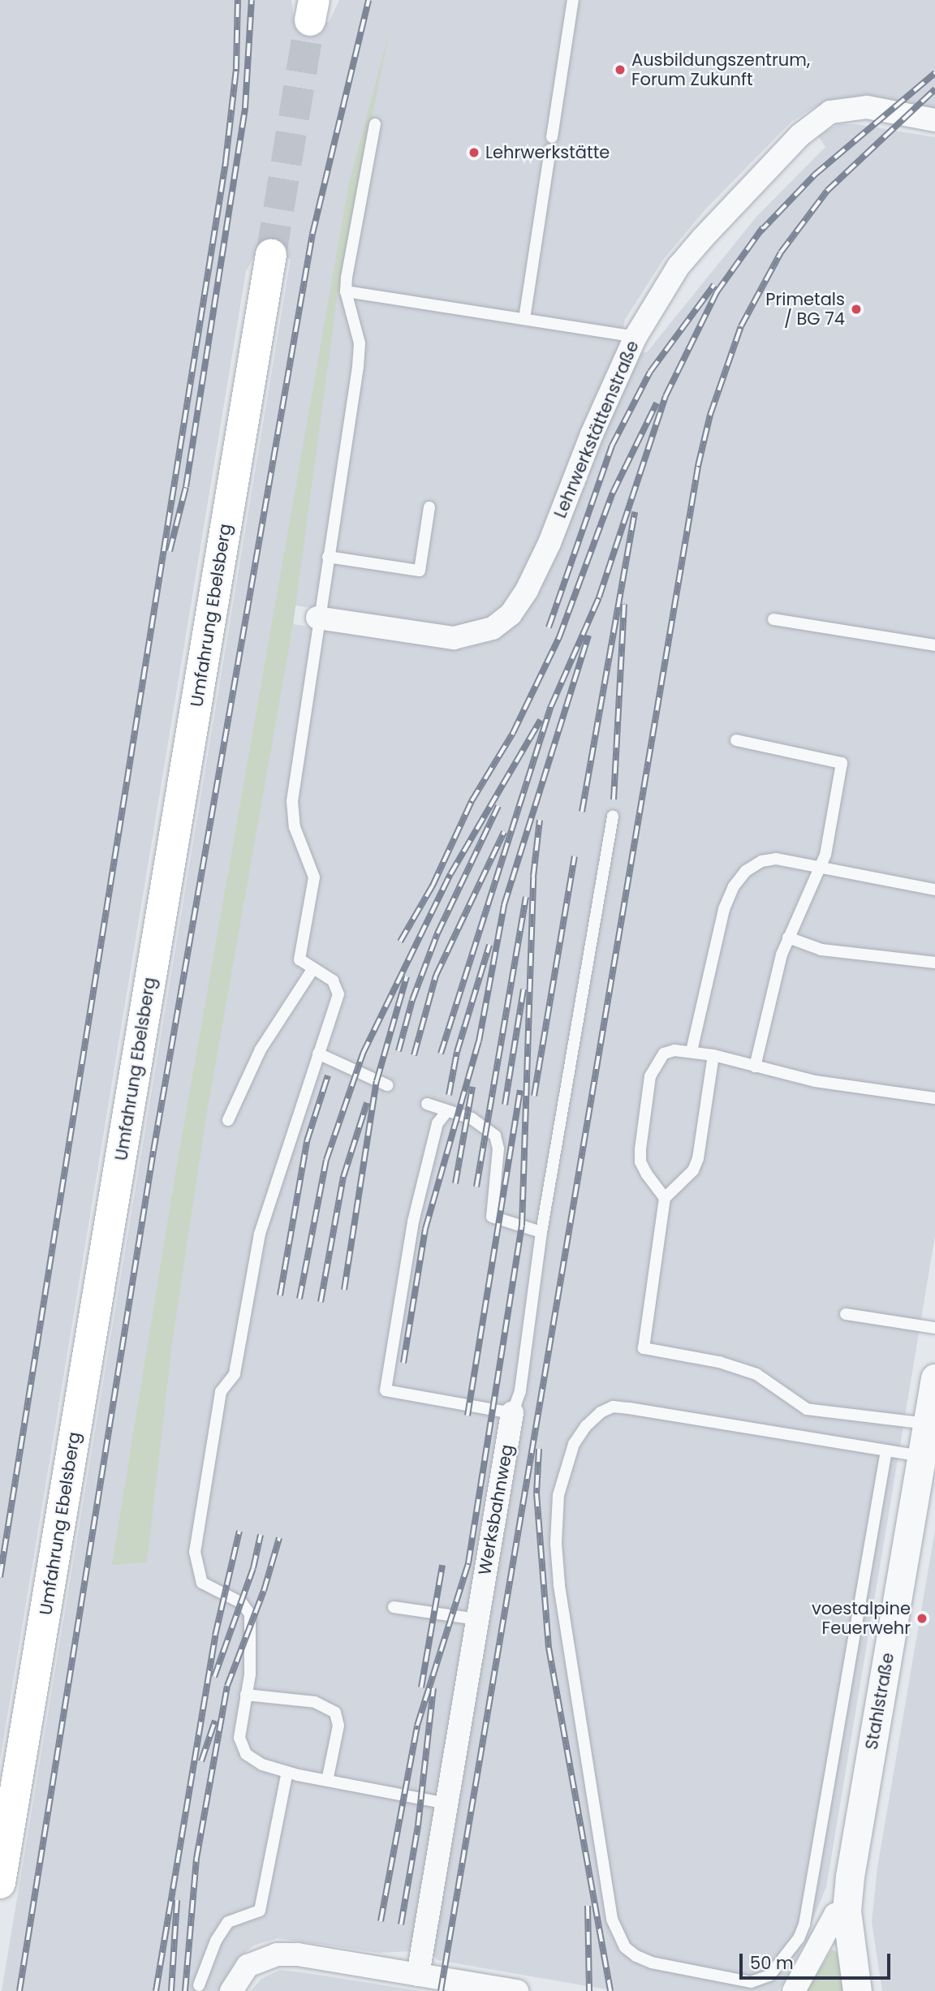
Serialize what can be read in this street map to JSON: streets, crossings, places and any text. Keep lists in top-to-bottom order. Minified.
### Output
{"streets":{"main road":["Umfahrung Ebelsberg"],"street":["Lehrwerkstättenstraße","Werksbahnweg","Stahlstraße"]},"places":["Ausbildungszentrum, Forum Zukunft","Lehrwerkstätte","Primetals / BG 74","voestalpine Feuerwehr"],"scale_bar":"50 m"}
